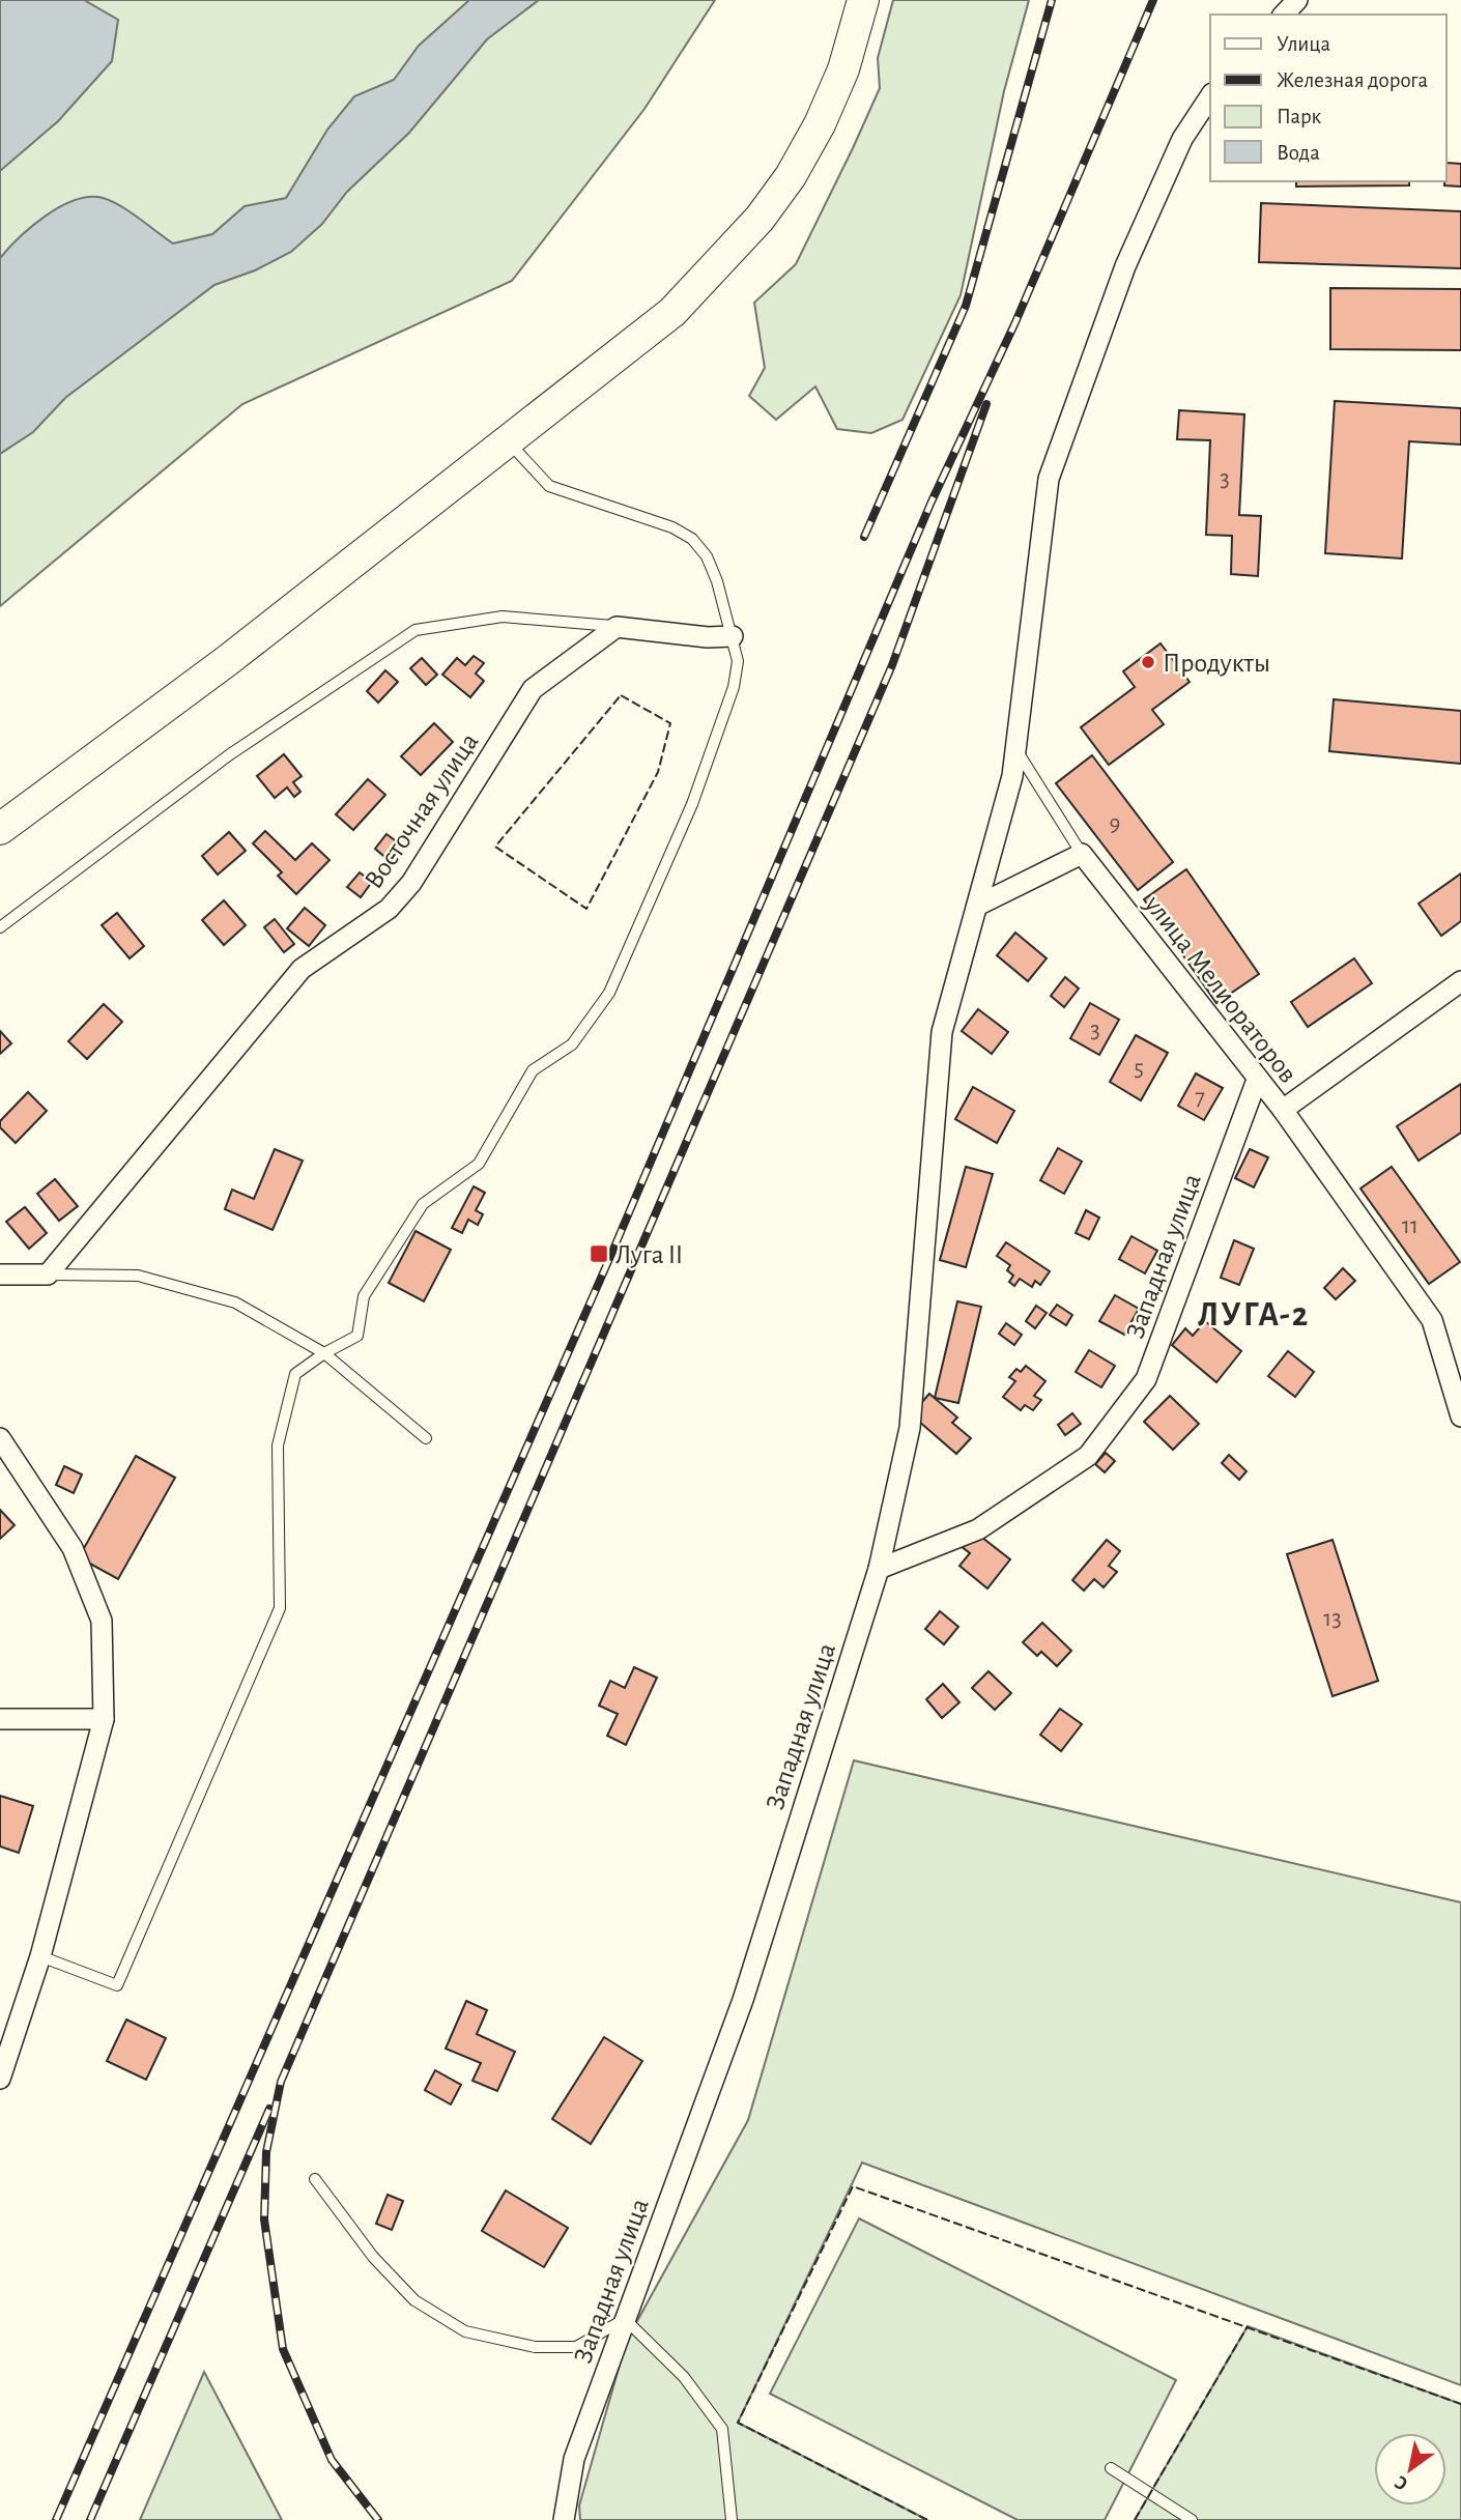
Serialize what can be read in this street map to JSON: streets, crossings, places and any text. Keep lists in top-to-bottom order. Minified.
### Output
{"streets":{"street":["Восточная улица","улица Мелиораторов","Западная улица"]},"crossings":[["улица Мелиораторов","Западная улица"]],"districts":["ЛУГА-2"],"places":{"other":["Продукты"],"transit":["Луга II"]},"house_numbers":["3","9","3","5","7","11","13"],"legend":["Улица","Железная дорога","Парк","Вода"],"north":"bottom left"}
